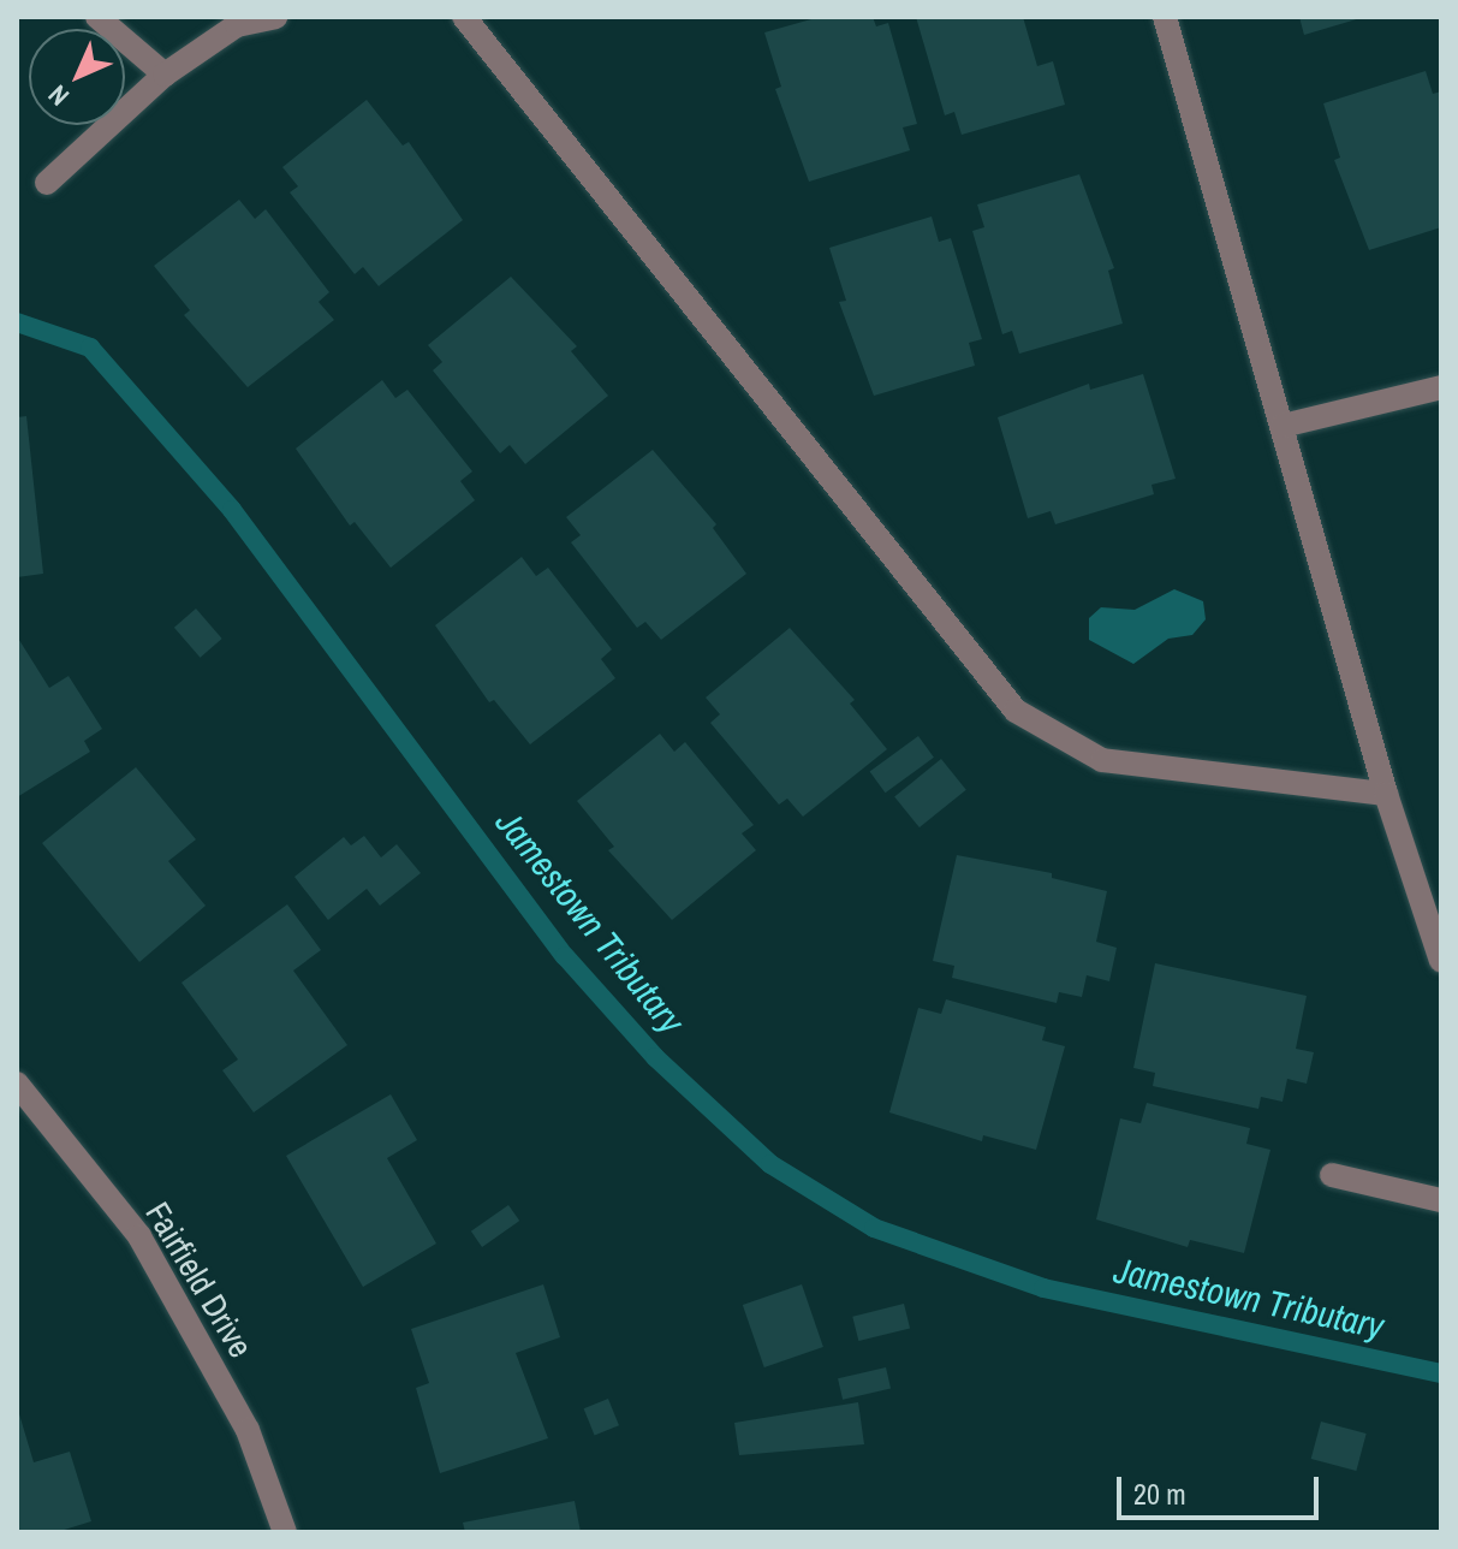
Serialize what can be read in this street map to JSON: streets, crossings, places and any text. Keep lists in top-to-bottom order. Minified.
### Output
{"streets":{"street":["Fairfield Drive"]},"water":["Jamestown Tributary"],"scale_bar":"20 m","north":"bottom left"}
